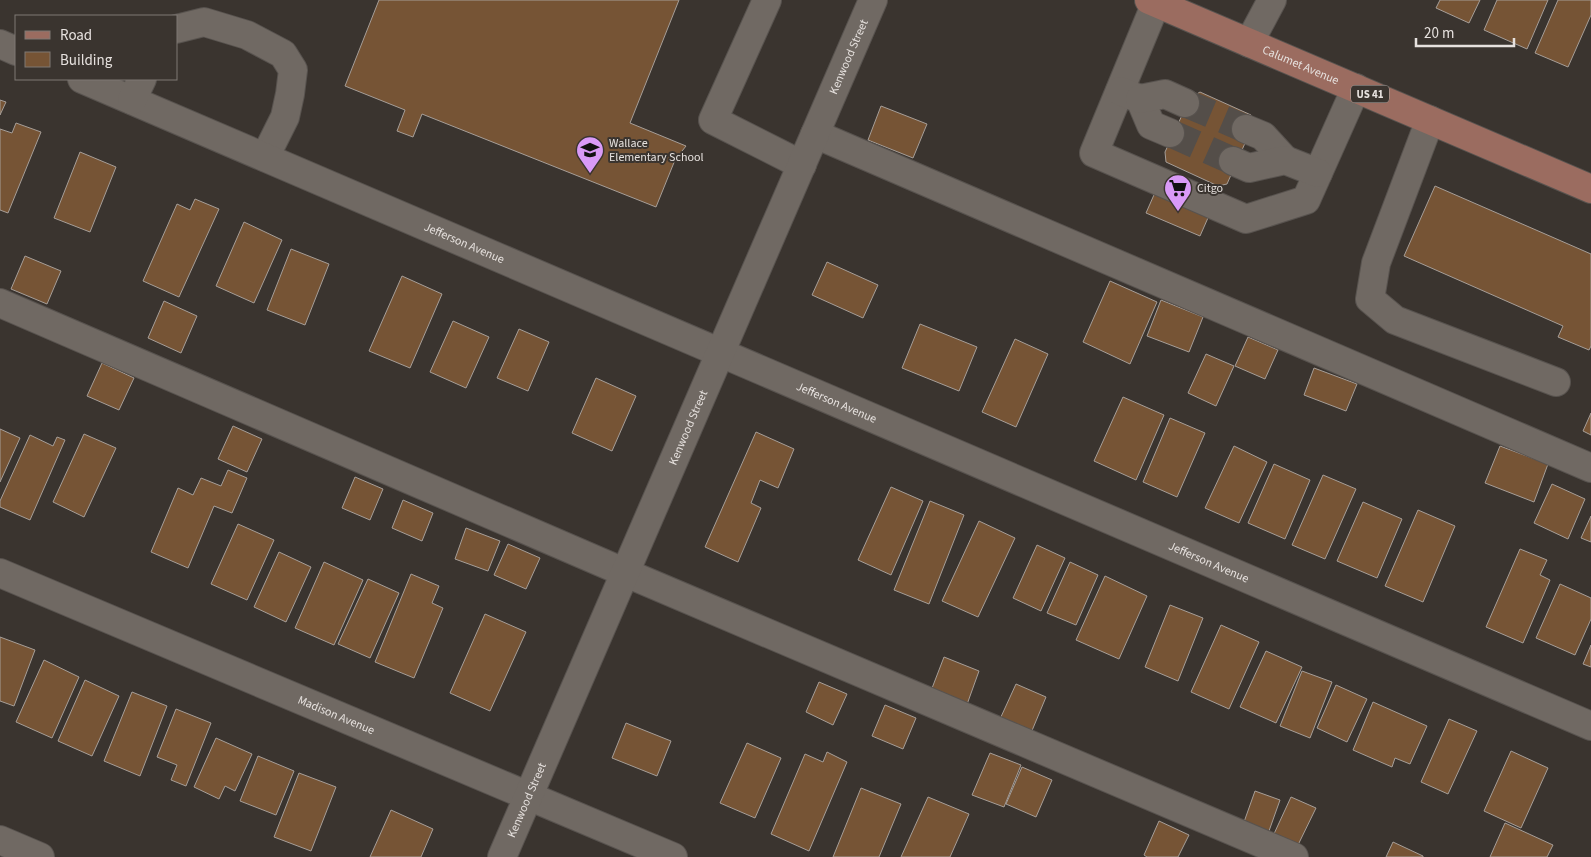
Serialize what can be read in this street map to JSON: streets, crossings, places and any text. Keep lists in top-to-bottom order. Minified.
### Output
{"streets":{"main road":["Calumet Avenue","US 41"],"street":["Kenwood Street","Jefferson Avenue","Madison Avenue"]},"crossings":[["Kenwood Street","Jefferson Avenue"],["Kenwood Street","Madison Avenue"]],"places":{"school or university":["Wallace Elementary School"],"supermarket":["Citgo"]},"legend":["Road","Building"],"scale_bar":"20 m"}
